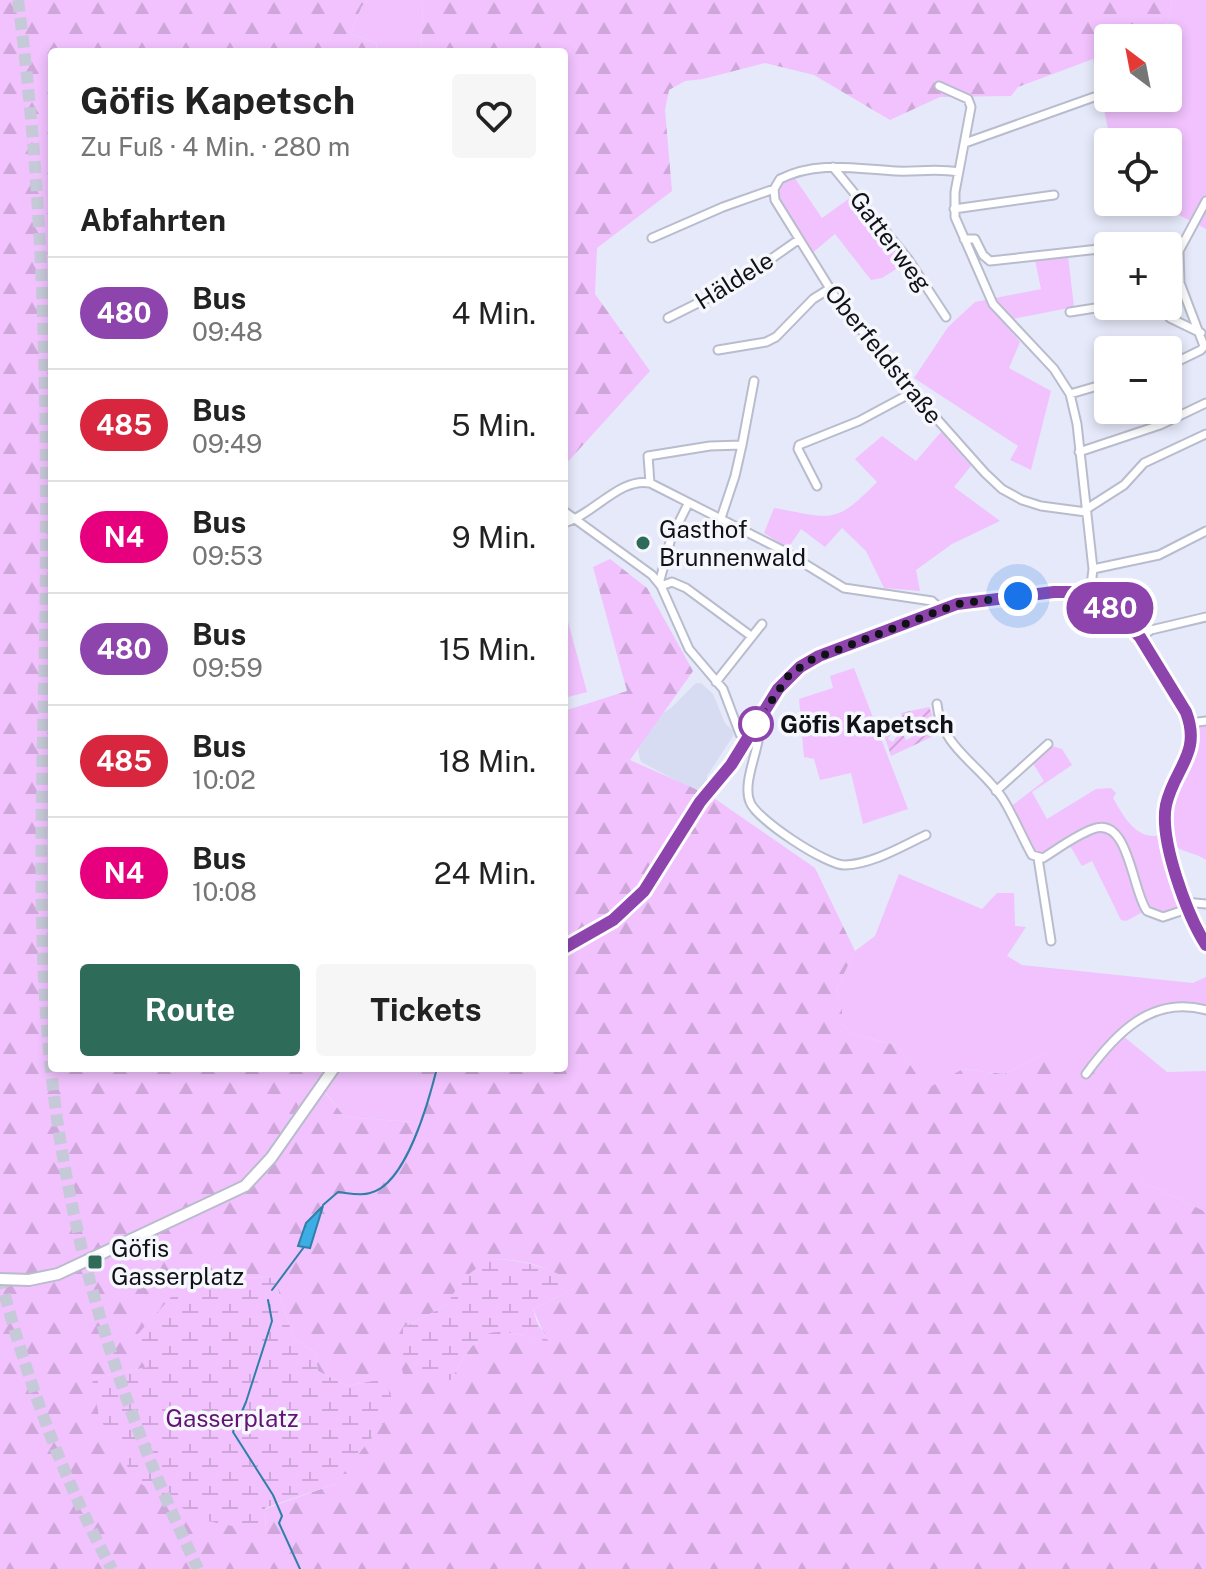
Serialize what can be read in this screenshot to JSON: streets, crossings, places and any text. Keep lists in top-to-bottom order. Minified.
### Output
{"streets":{"street":["Gatterweg","Häldele","Oberfeldstraße"]},"crossings":[["Häldele","Oberfeldstraße"]],"parks":["Gasserplatz"],"places":{"other":["Gasthof Brunnenwald","Göfis Kapetsch"],"transit":["Göfis Gasserplatz"]},"lines":["bus line 480"],"north":"top left","page":{"on_map":"480","map_buttons":["+","−"],"heading":[["Göfis Kapetsch","Zu Fuß · 4 Min. · 280 m"],"Abfahrten"],"list":[{"mark":"480","name":"Bus","note":"09:48","value":"4 Min."},{"mark":"485","name":"Bus","note":"09:49","value":"5 Min."},{"mark":"N4","name":"Bus","note":"09:53","value":"9 Min."},{"mark":"480","name":"Bus","note":"09:59","value":"15 Min."},{"mark":"485","name":"Bus","note":"10:02","value":"18 Min."},{"mark":"N4","name":"Bus","note":"10:08","value":"24 Min."}],"buttons":["Route","Tickets"]}}
